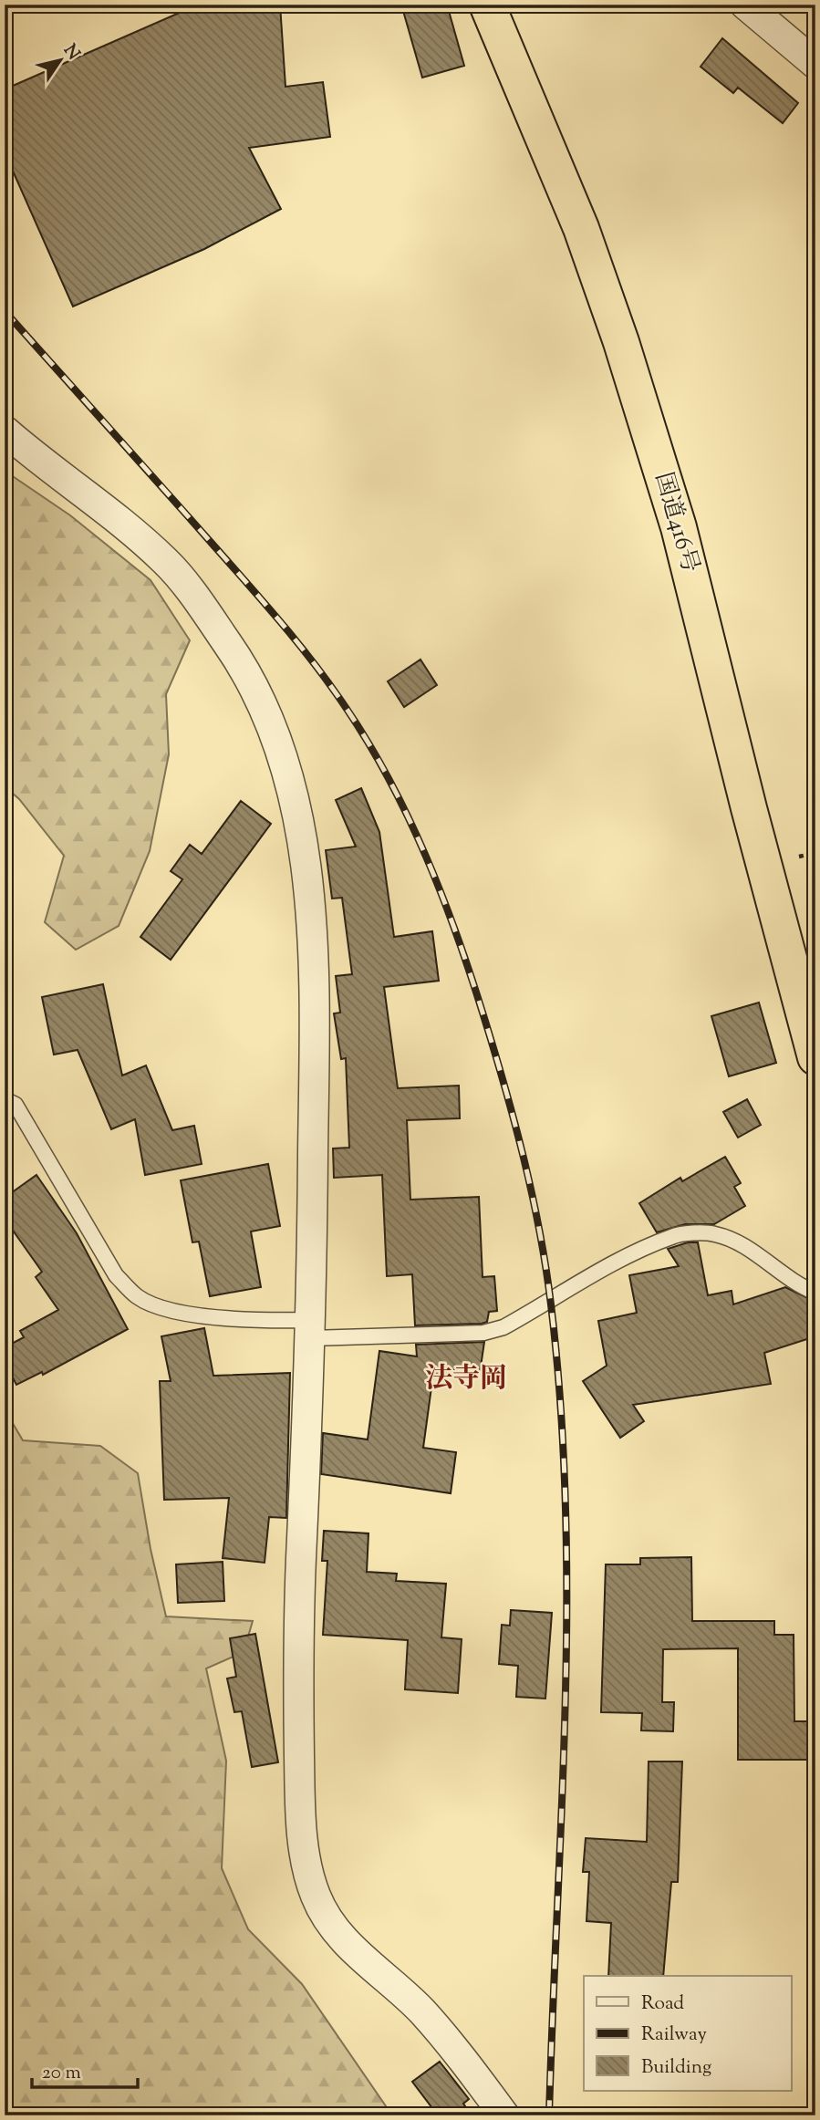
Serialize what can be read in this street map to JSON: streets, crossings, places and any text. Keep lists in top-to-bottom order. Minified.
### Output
{"streets":{"highway":["国道416号"]},"districts":["法寺岡"],"legend":["Road","Railway","Building"],"scale_bar":"20 m","north":"top right"}
